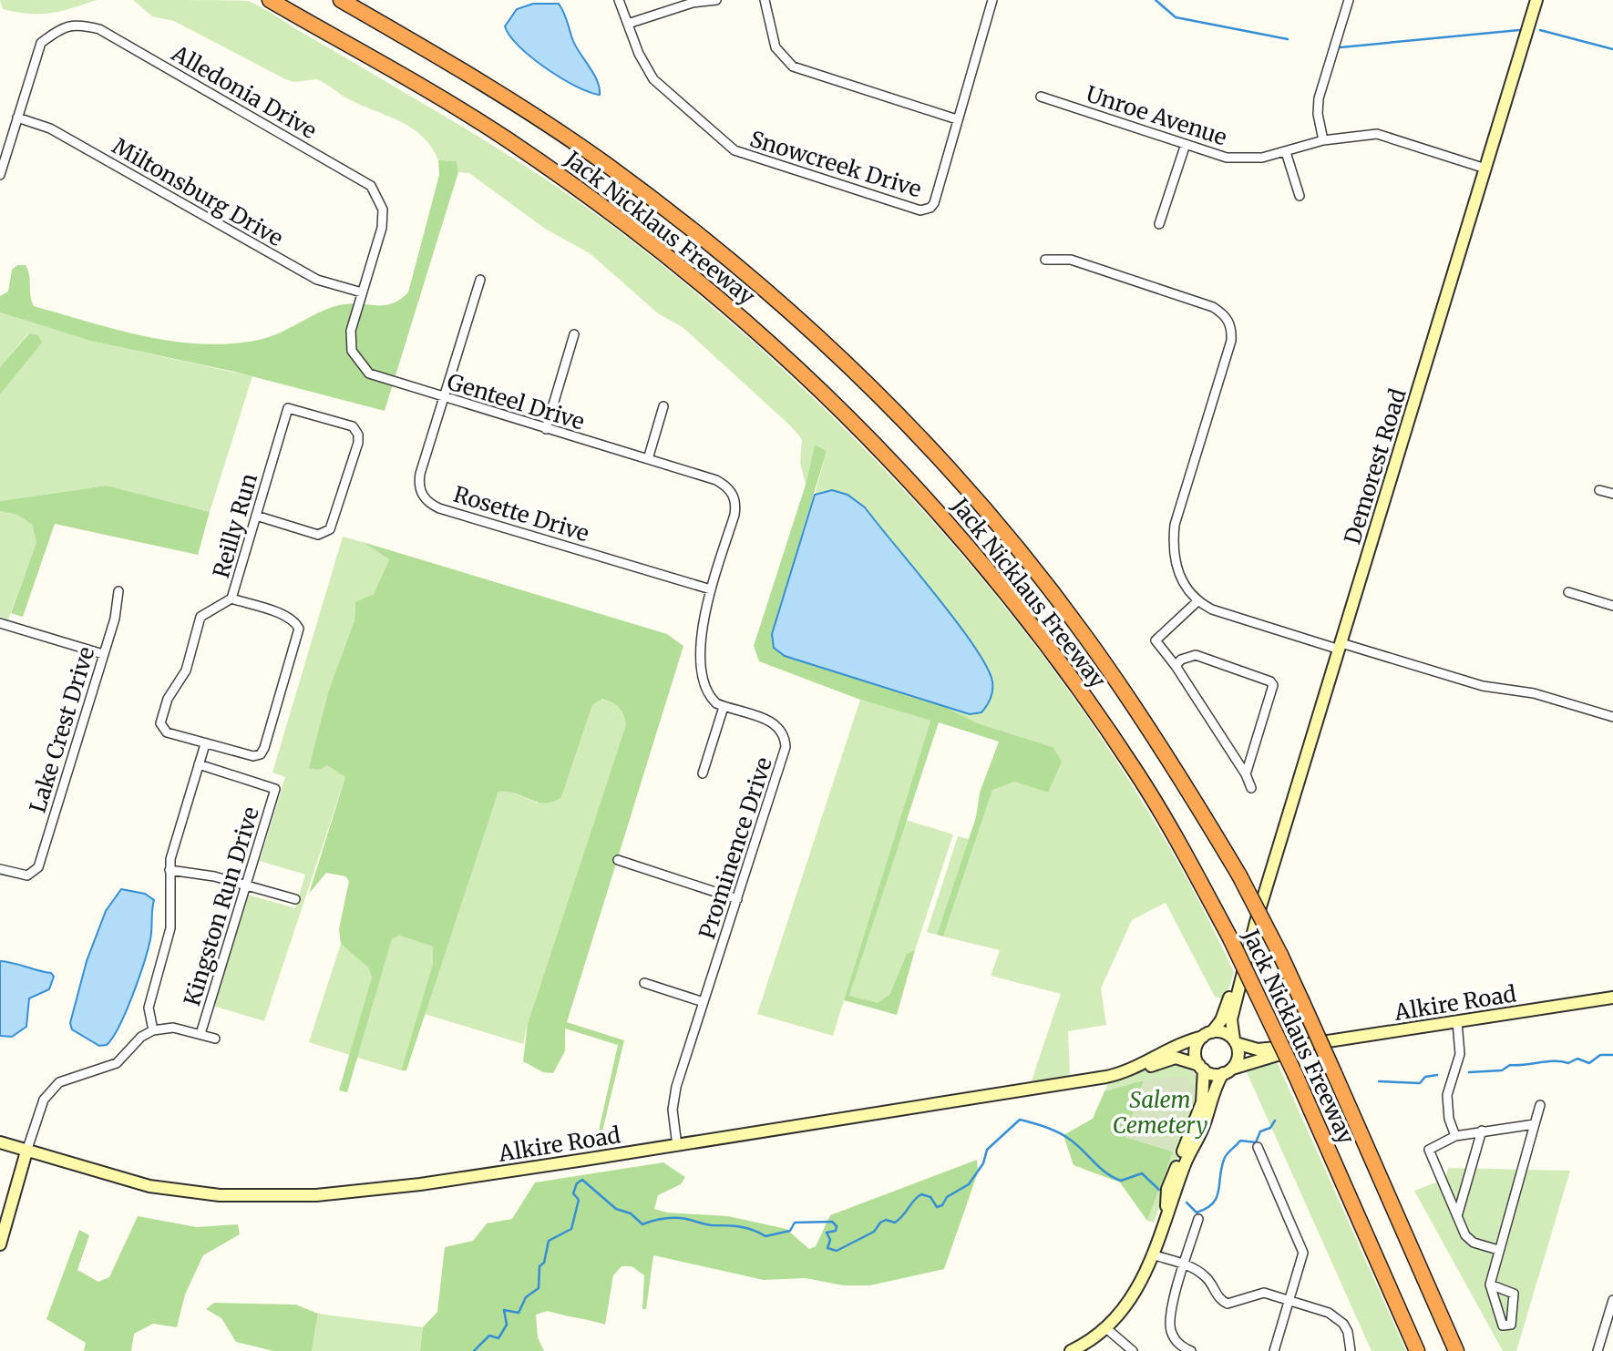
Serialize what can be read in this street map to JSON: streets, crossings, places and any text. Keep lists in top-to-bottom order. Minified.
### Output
{"streets":{"highway":["Jack Nicklaus Freeway"],"main road":["Demorest Road","Alkire Road"],"street":["Alledonia Drive","Unroe Avenue","Snowcreek Drive","Miltonsburg Drive","Genteel Drive","Rosette Drive","Reilly Run","Lake Crest Drive","Prominence Drive","Kingston Run Drive"]},"crossings":[["Alledonia Drive","Miltonsburg Drive"],["Alledonia Drive","Genteel Drive"],["Unroe Avenue","Demorest Road"],["Miltonsburg Drive","Genteel Drive"],["Genteel Drive","Rosette Drive"],["Demorest Road","Alkire Road"],["Prominence Drive","Alkire Road"]],"parks":["Salem Cemetery"]}
